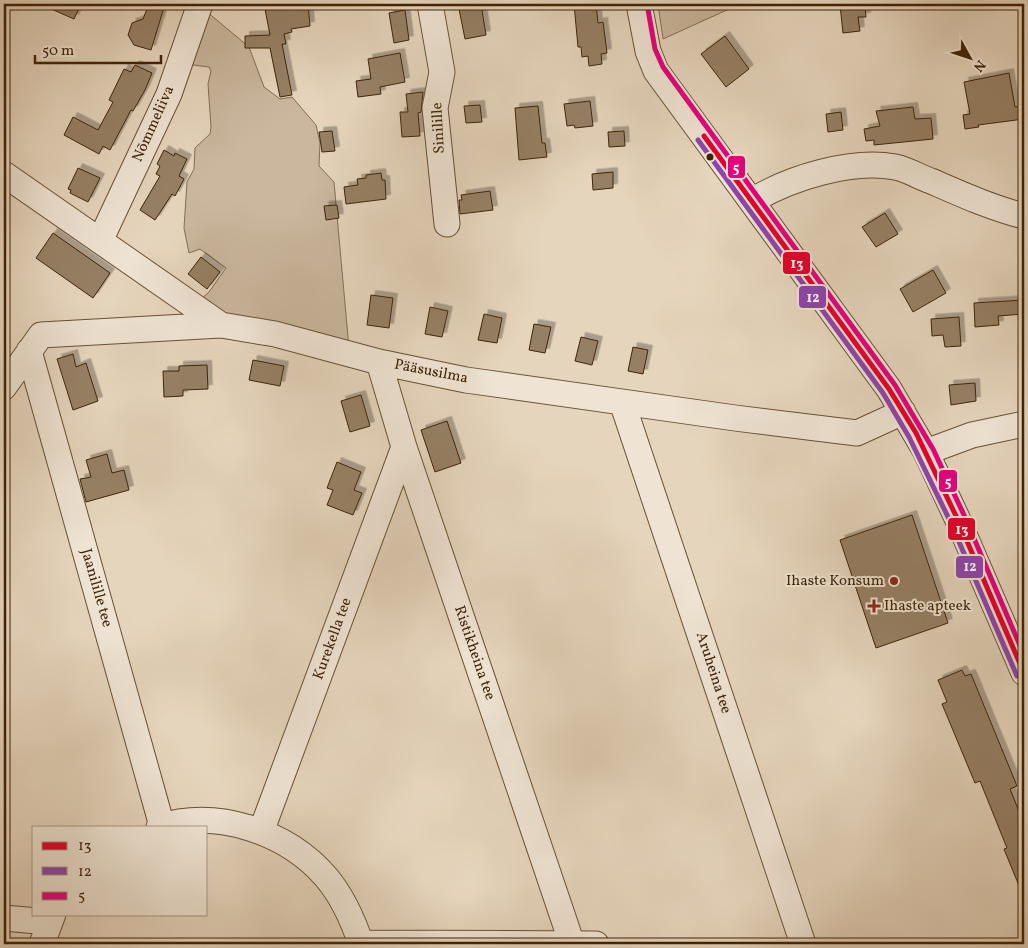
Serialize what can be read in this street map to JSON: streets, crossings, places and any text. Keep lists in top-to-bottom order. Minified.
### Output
{"streets":{"street":["Nõmmeliiva","Sinilille","Pääsusilma","Jaanilille tee","Kurekella tee","Ristikheina tee","Aruheina tee"]},"crossings":[["Nõmmeliiva","Pääsusilma"],["Pääsusilma","Ristikheina tee"],["Pääsusilma","Aruheina tee"],["Kurekella tee","Ristikheina tee"]],"places":{"other":["Ihaste Konsum"],"health":["Ihaste apteek"]},"lines":["transit line 5","transit line 13","transit line 12"],"legend":["13","12","5"],"scale_bar":"50 m","north":"bottom right"}
